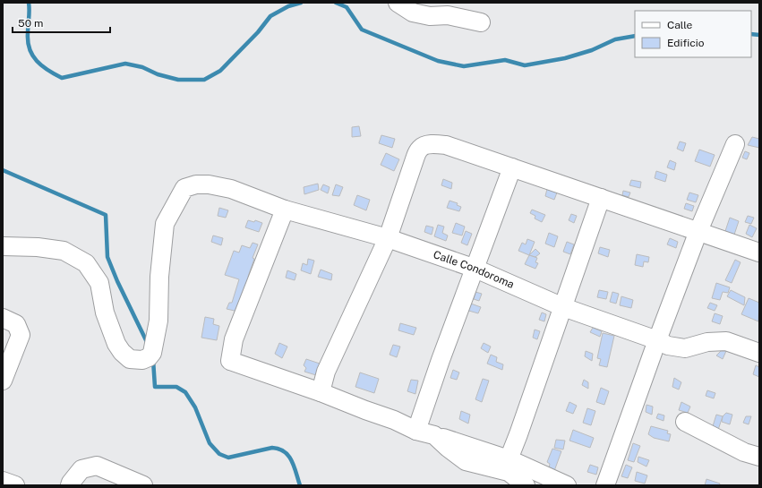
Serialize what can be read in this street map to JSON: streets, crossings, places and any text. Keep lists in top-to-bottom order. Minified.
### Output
{"streets":{"street":["Calle Condoroma"]},"legend":["Calle","Edificio"],"scale_bar":"50 m"}
